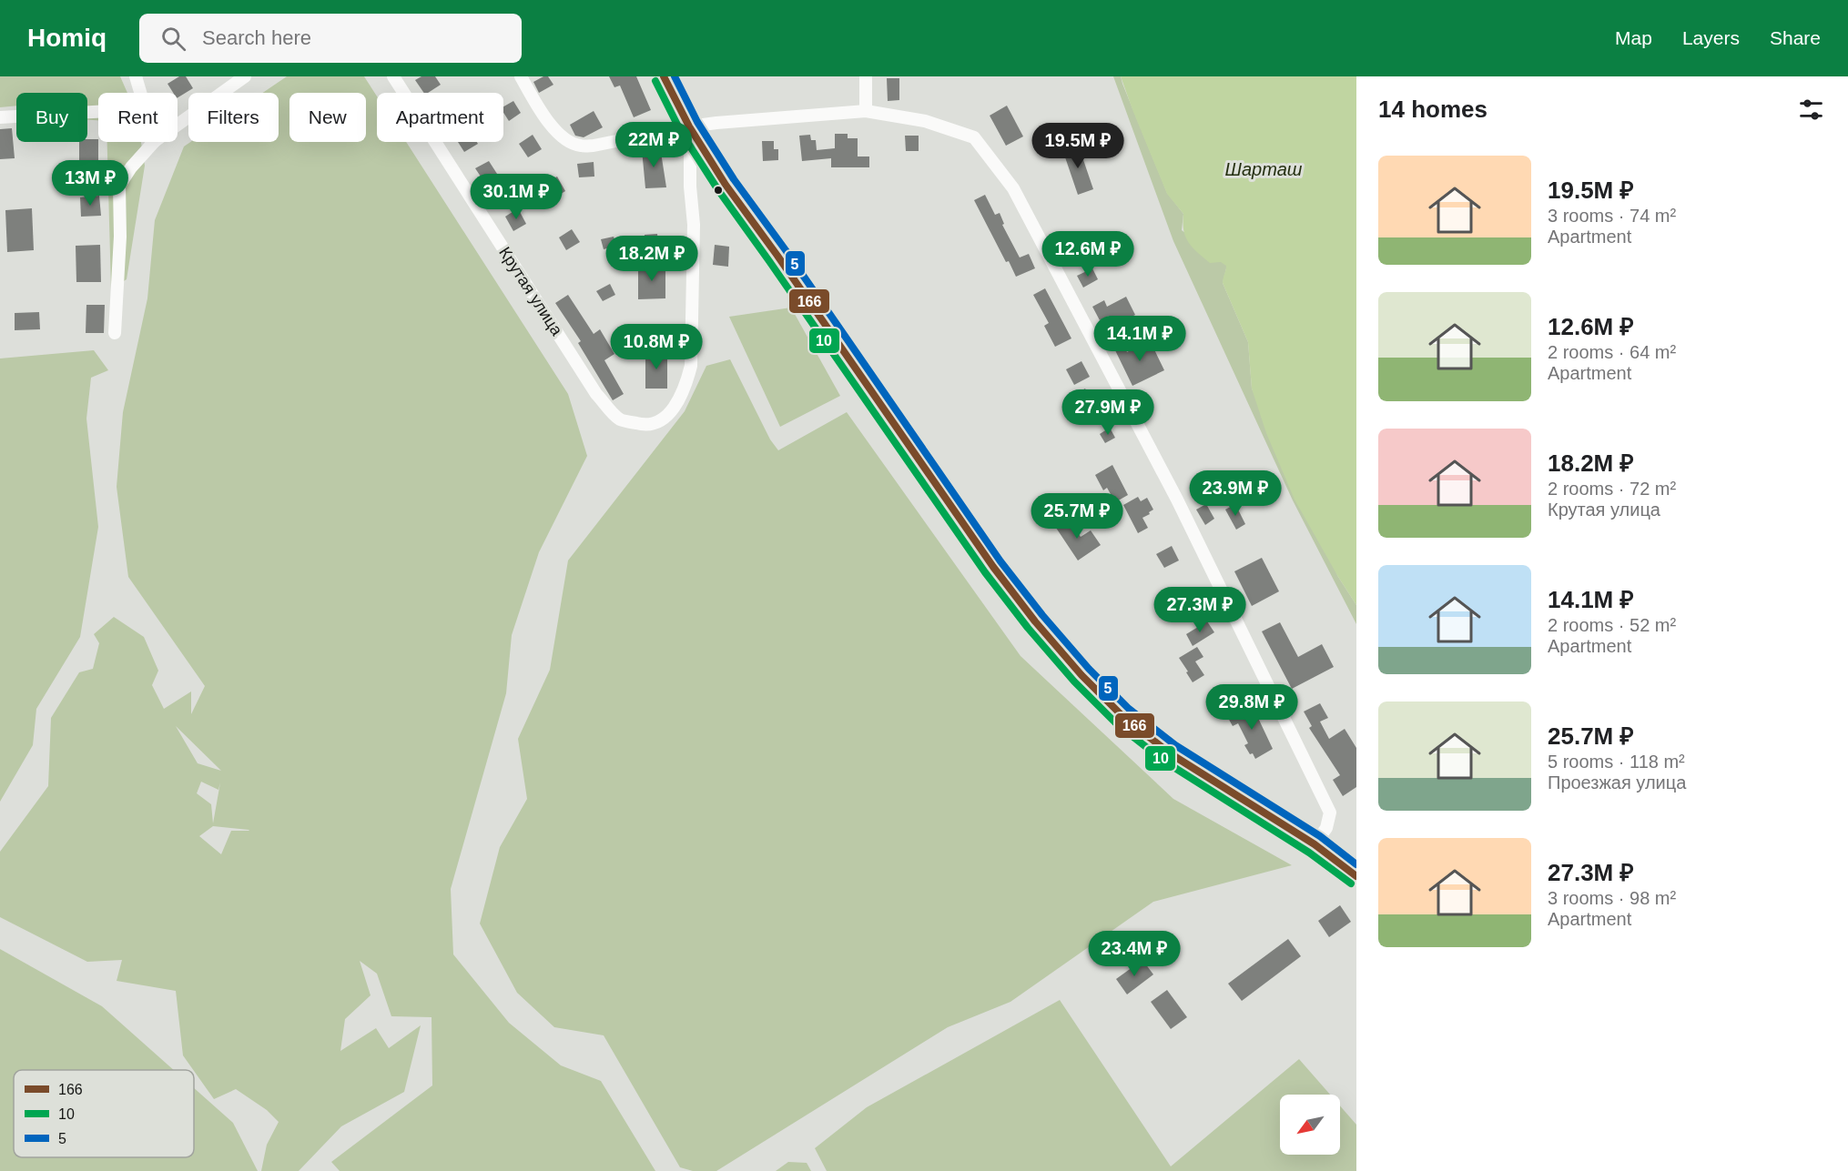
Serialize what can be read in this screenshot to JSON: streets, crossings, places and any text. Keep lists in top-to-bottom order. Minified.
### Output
{"streets":{"street":["Крутая улица"]},"water":["Шарташ"],"lines":["transit line 166","transit line 5","transit line 10"],"legend":["166","10","5"],"north":"bottom left","page":{"header":"Homiq","search":"Search here","nav":["Map","Layers","Share"],"heading":"14 homes","chip":["Buy","Rent","Filters","New","Apartment"],"price":["22M ₽","19.5M ₽","13M ₽","30.1M ₽","12.6M ₽","18.2M ₽","14.1M ₽","10.8M ₽","27.9M ₽","23.9M ₽","25.7M ₽","27.3M ₽","29.8M ₽","23.4M ₽"],"list":[{"name":"19.5M ₽","note":"3 rooms · 74 m² · Apartment"},{"name":"12.6M ₽","note":"2 rooms · 64 m² · Apartment"},{"name":"18.2M ₽","note":"2 rooms · 72 m² · Крутая улица"},{"name":"14.1M ₽","note":"2 rooms · 52 m² · Apartment"},{"name":"25.7M ₽","note":"5 rooms · 118 m² · Проезжая улица"},{"name":"27.3M ₽","note":"3 rooms · 98 m² · Apartment"}]}}
